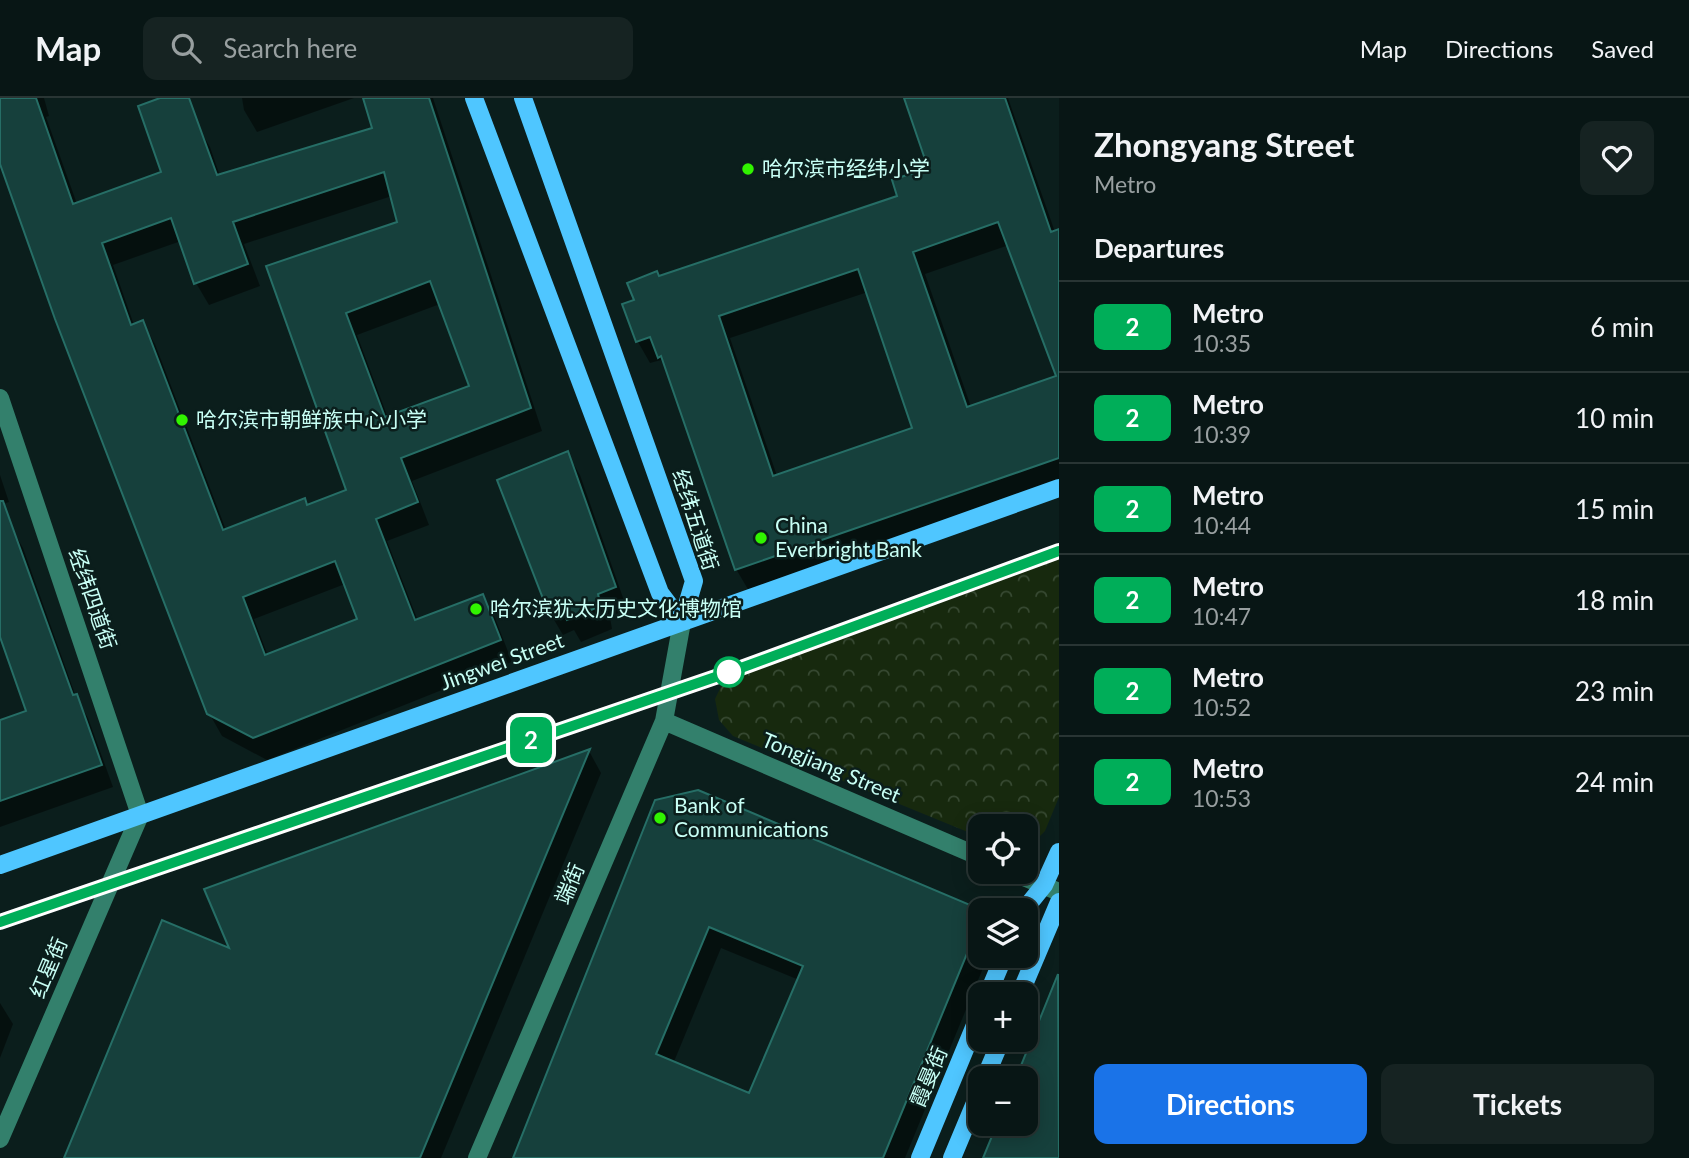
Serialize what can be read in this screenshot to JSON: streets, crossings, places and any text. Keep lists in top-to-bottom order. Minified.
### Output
{"streets":{"main road":["经纬五道街","Jingwei Street","霞曼街"],"street":["经纬四道街","Tongjiang Street","端街","红星街"]},"crossings":[["经纬五道街","Jingwei Street"],["经纬五道街","端街"],["经纬四道街","Jingwei Street"],["经纬四道街","红星街"],["Jingwei Street","端街"],["Jingwei Street","红星街"],["Tongjiang Street","端街"]],"places":["哈尔滨市经纬小学","哈尔滨市朝鲜族中心小学","China Everbright Bank","哈尔滨犹太历史文化博物馆","Bank of Communications"],"lines":["metro line 2"],"page":{"header":"Map","search":"Search here","nav":["Map","Directions","Saved"],"on_map":"2","heading":[["Zhongyang Street","Metro"],"Departures"],"list":[{"mark":"2","name":"Metro","note":"10:35","value":"6 min"},{"mark":"2","name":"Metro","note":"10:39","value":"10 min"},{"mark":"2","name":"Metro","note":"10:44","value":"15 min"},{"mark":"2","name":"Metro","note":"10:47","value":"18 min"},{"mark":"2","name":"Metro","note":"10:52","value":"23 min"},{"mark":"2","name":"Metro","note":"10:53","value":"24 min"}],"map_buttons":["+","−"],"buttons":["Directions","Tickets"]}}
